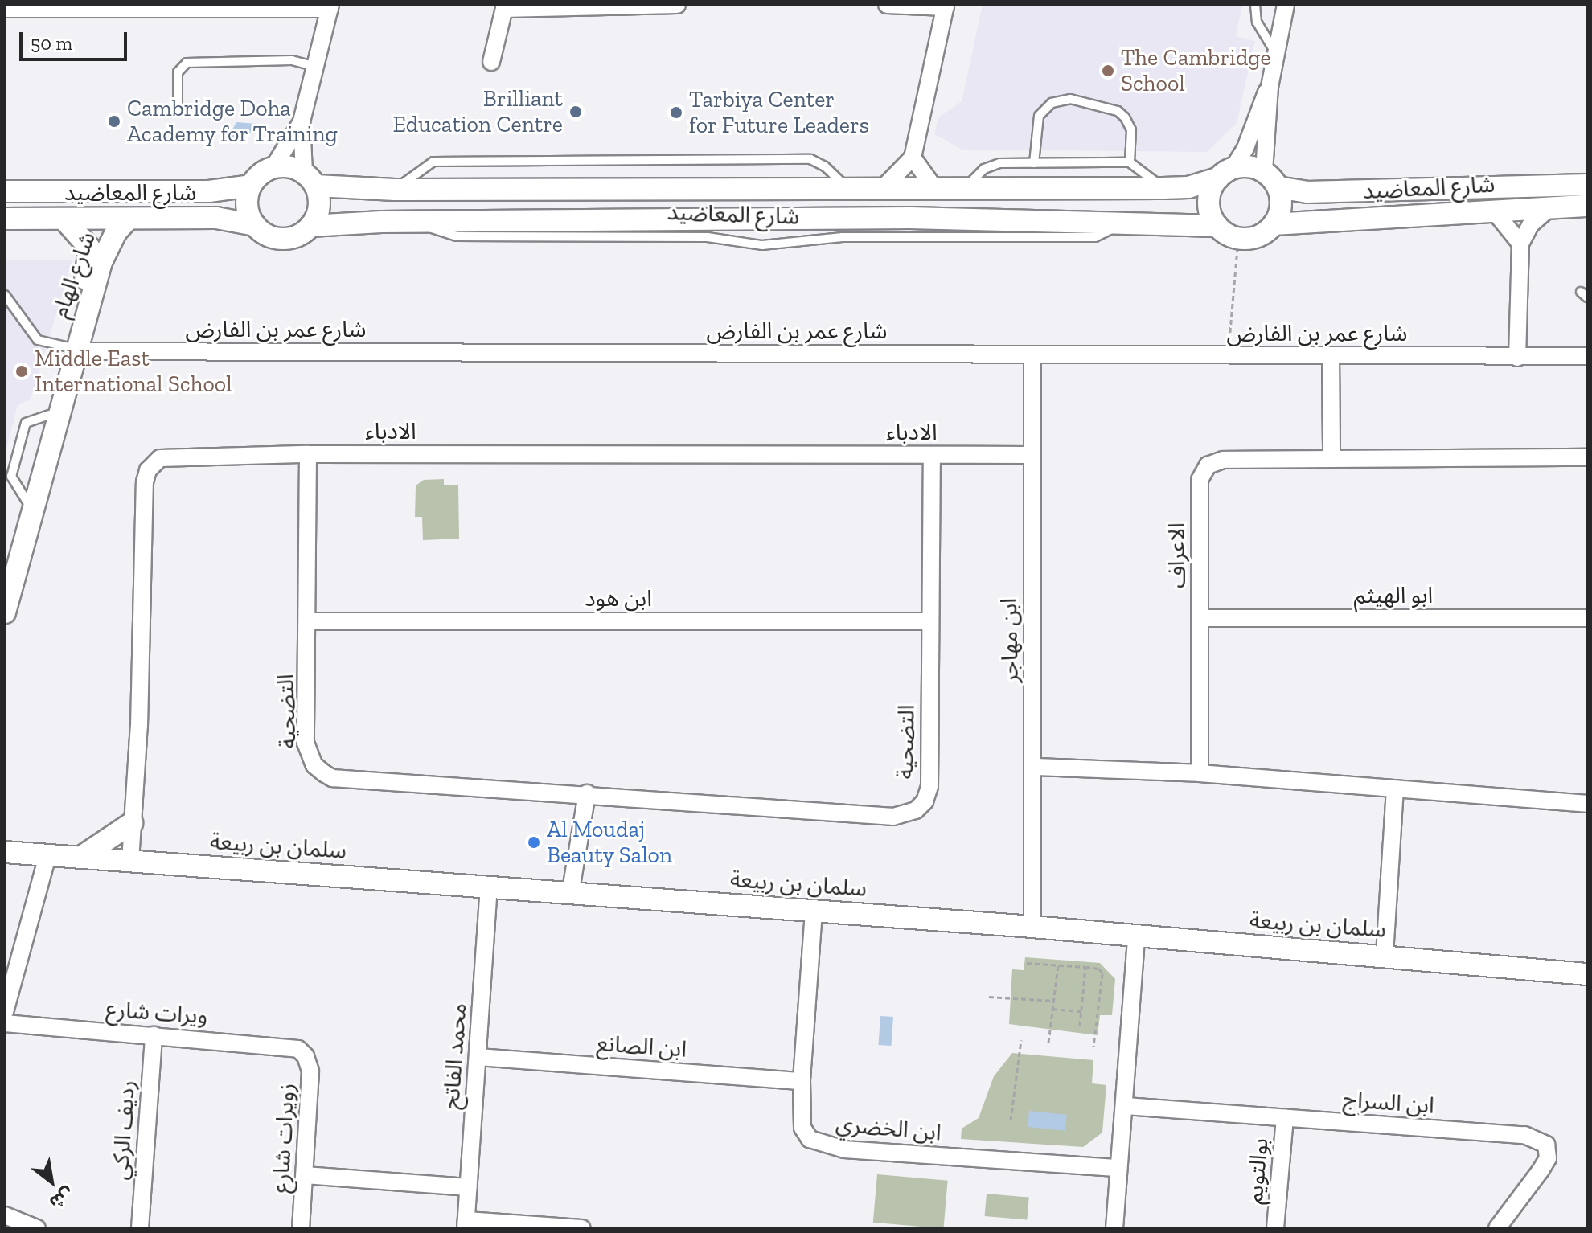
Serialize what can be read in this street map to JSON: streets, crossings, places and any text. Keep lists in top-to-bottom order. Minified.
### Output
{"streets":{"street":["شارع المعاضيد","شارع الهام","شارع عمر بن الفارض","الادباء","الاعراف","ابو الهيثم","ابن هود","ابن مهاجر","التضحية","سلمان بن ربيعة","ويرات شارع","ابن الصانع","محمد الفاتح","ابن السراج","ابن الخضري","رديف الركي","زويرات شارع","بوالتويم"]},"crossings":[["شارع المعاضيد","شارع الهام"],["شارع الهام","شارع عمر بن الفارض"],["شارع عمر بن الفارض","ابن مهاجر"],["الادباء","ابن مهاجر"],["الادباء","التضحية"],["الادباء","سلمان بن ربيعة"],["الاعراف","ابو الهيثم"],["ابن هود","التضحية"],["ابن مهاجر","سلمان بن ربيعة"],["سلمان بن ربيعة","محمد الفاتح"],["سلمان بن ربيعة","ابن الخضري"],["ويرات شارع","رديف الركي"],["ويرات شارع","زويرات شارع"],["ابن الصانع","محمد الفاتح"],["ابن الصانع","ابن الخضري"],["ابن السراج","بوالتويم"]],"places":["The Cambridge School","Brilliant Education Centre","Tarbiya Center for Future Leaders","Cambridge Doha Academy for Training","Middle East International School","Al Moudaj Beauty Salon"],"scale_bar":"50 m","north":"bottom right"}
